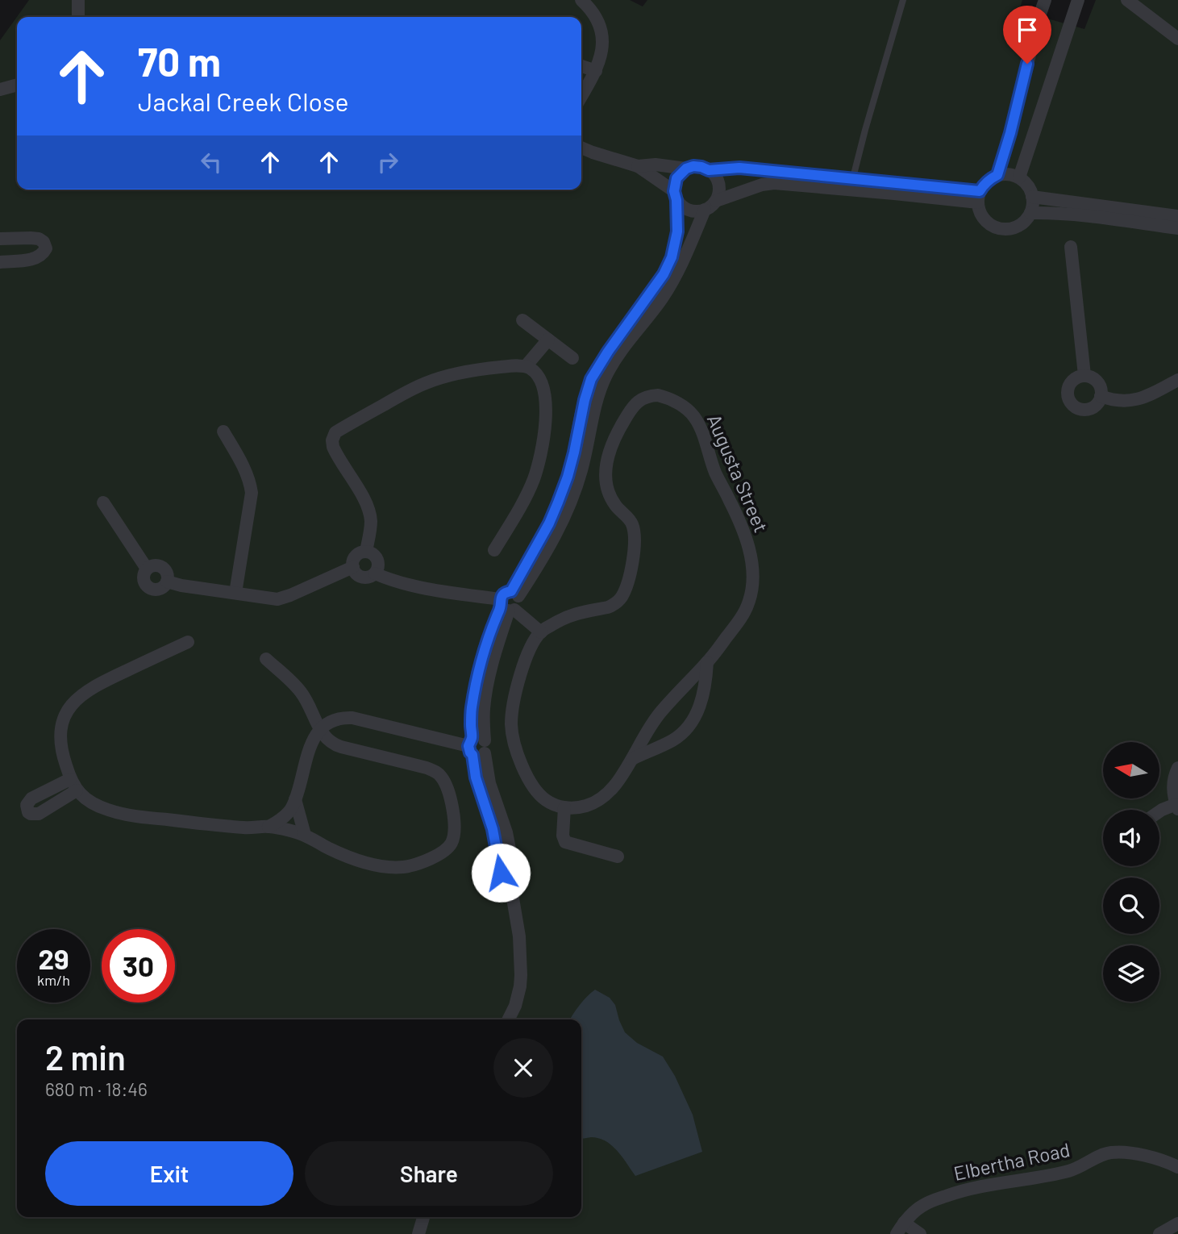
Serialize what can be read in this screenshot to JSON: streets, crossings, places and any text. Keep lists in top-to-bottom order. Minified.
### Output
{"streets":{"street":["Augusta Street","Elbertha Road"]},"north":"left","page":{"turn":["70 m","Jackal Creek Close"],"speed":"29 km/h","limit":"30","heading":["2 min","680 m · 18:46"],"buttons":["Exit","Share"]}}
